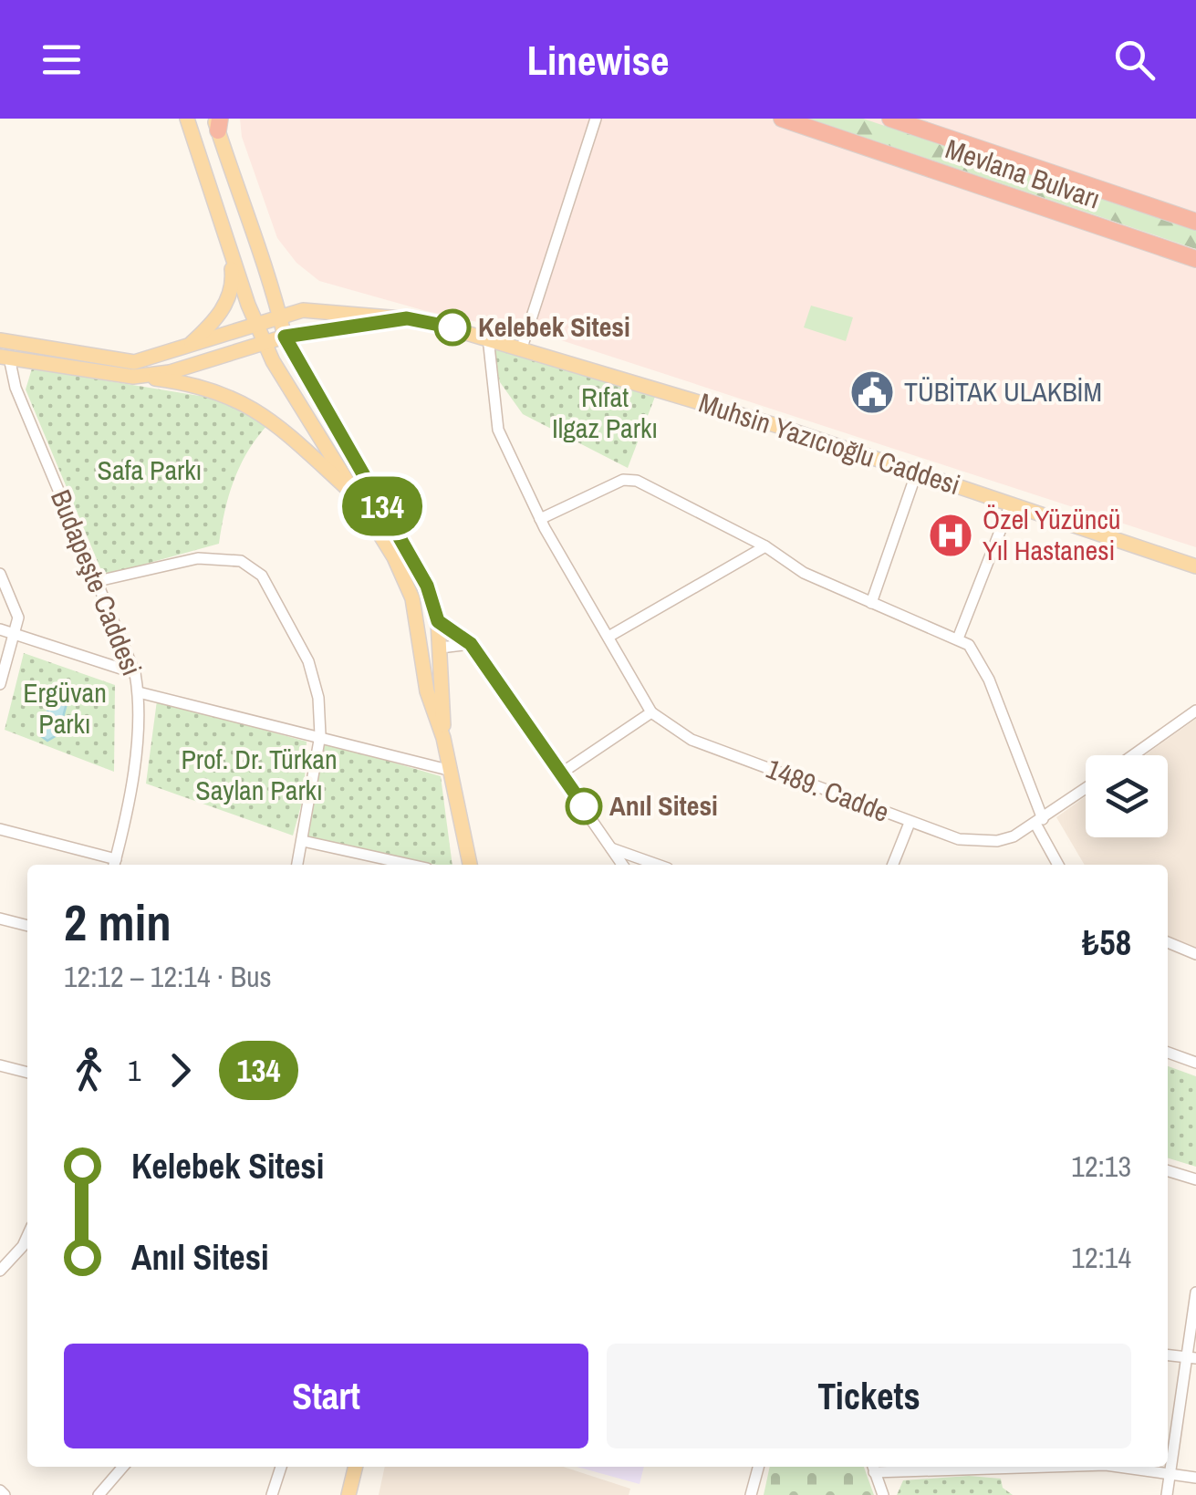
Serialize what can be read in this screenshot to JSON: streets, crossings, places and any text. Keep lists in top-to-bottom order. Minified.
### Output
{"streets":{"highway":["Mevlana Bulvarı"],"main road":["Muhsin Yazıcıoğlu Caddesi"],"street":["Budapeşte Caddesi","1489. Cadde"]},"crossings":[["Muhsin Yazıcıoğlu Caddesi","Budapeşte Caddesi"]],"parks":["Rıfat Ilgaz Parkı","Safa Parkı","Ergüvan Parkı","Prof. Dr. Türkan Saylan Parkı"],"places":{"other":["Kelebek Sitesi","Anıl Sitesi"],"public building":["TÜBİTAK ULAKBİM"],"hospital":["Özel Yüzüncü Yıl Hastanesi"]},"lines":["bus line 134"],"page":{"header":"Linewise","on_map":"134","heading":["2 min","12:12 – 12:14 · Bus","₺58"],"legs":["1","134"],"list":[{"name":"Kelebek Sitesi","value":"12:13"},{"name":"Anıl Sitesi","value":"12:14"}],"buttons":["Start","Tickets"]}}
